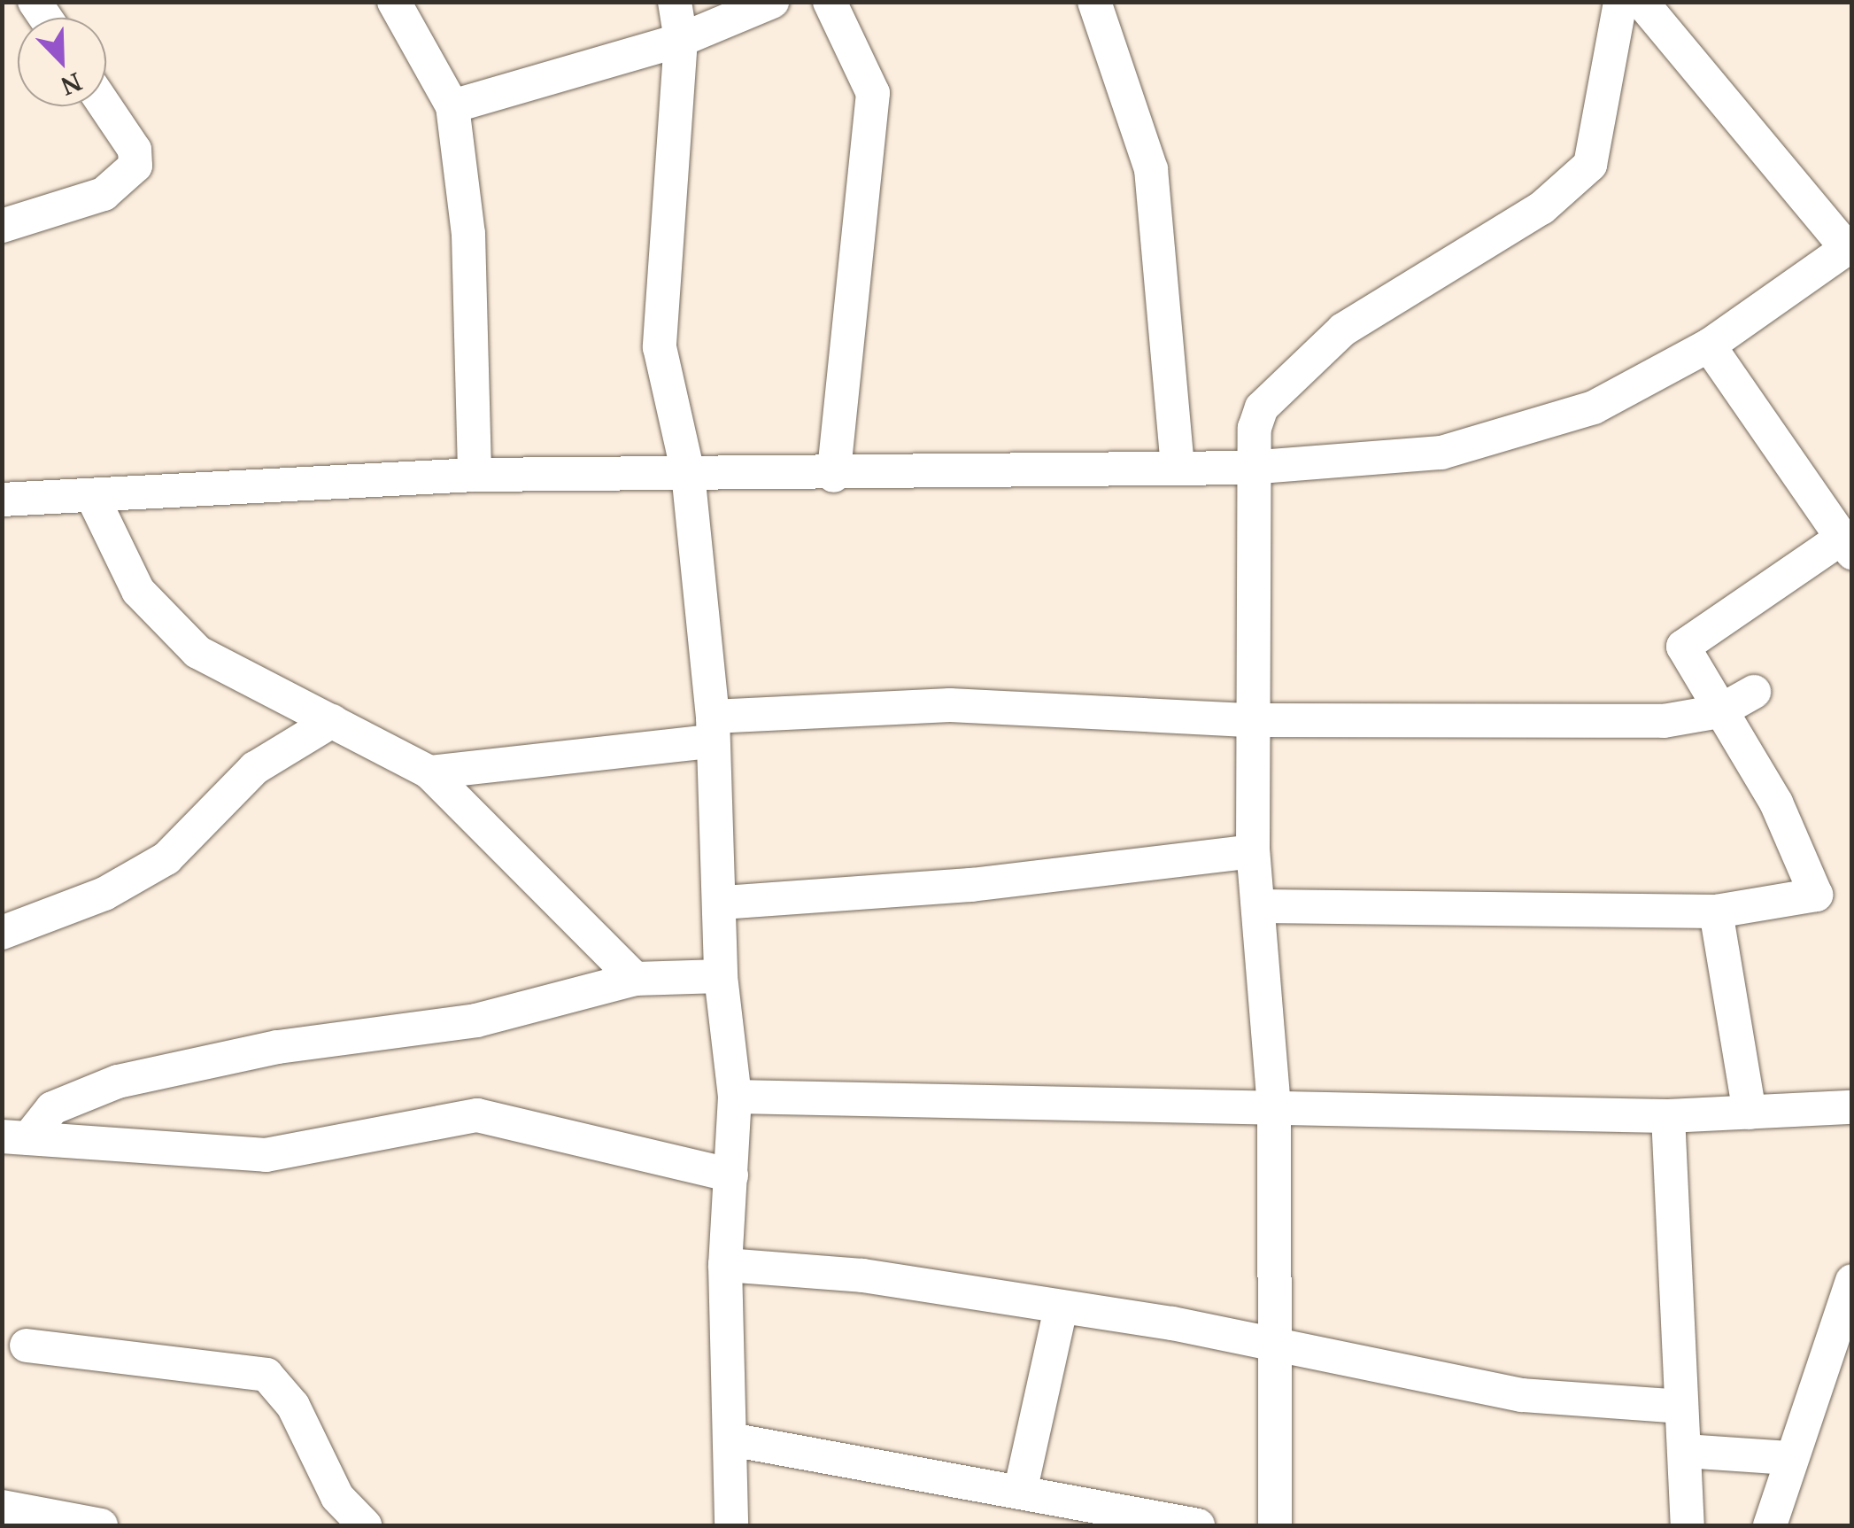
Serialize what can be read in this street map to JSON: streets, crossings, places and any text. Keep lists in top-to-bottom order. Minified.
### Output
{"north":"bottom right"}
